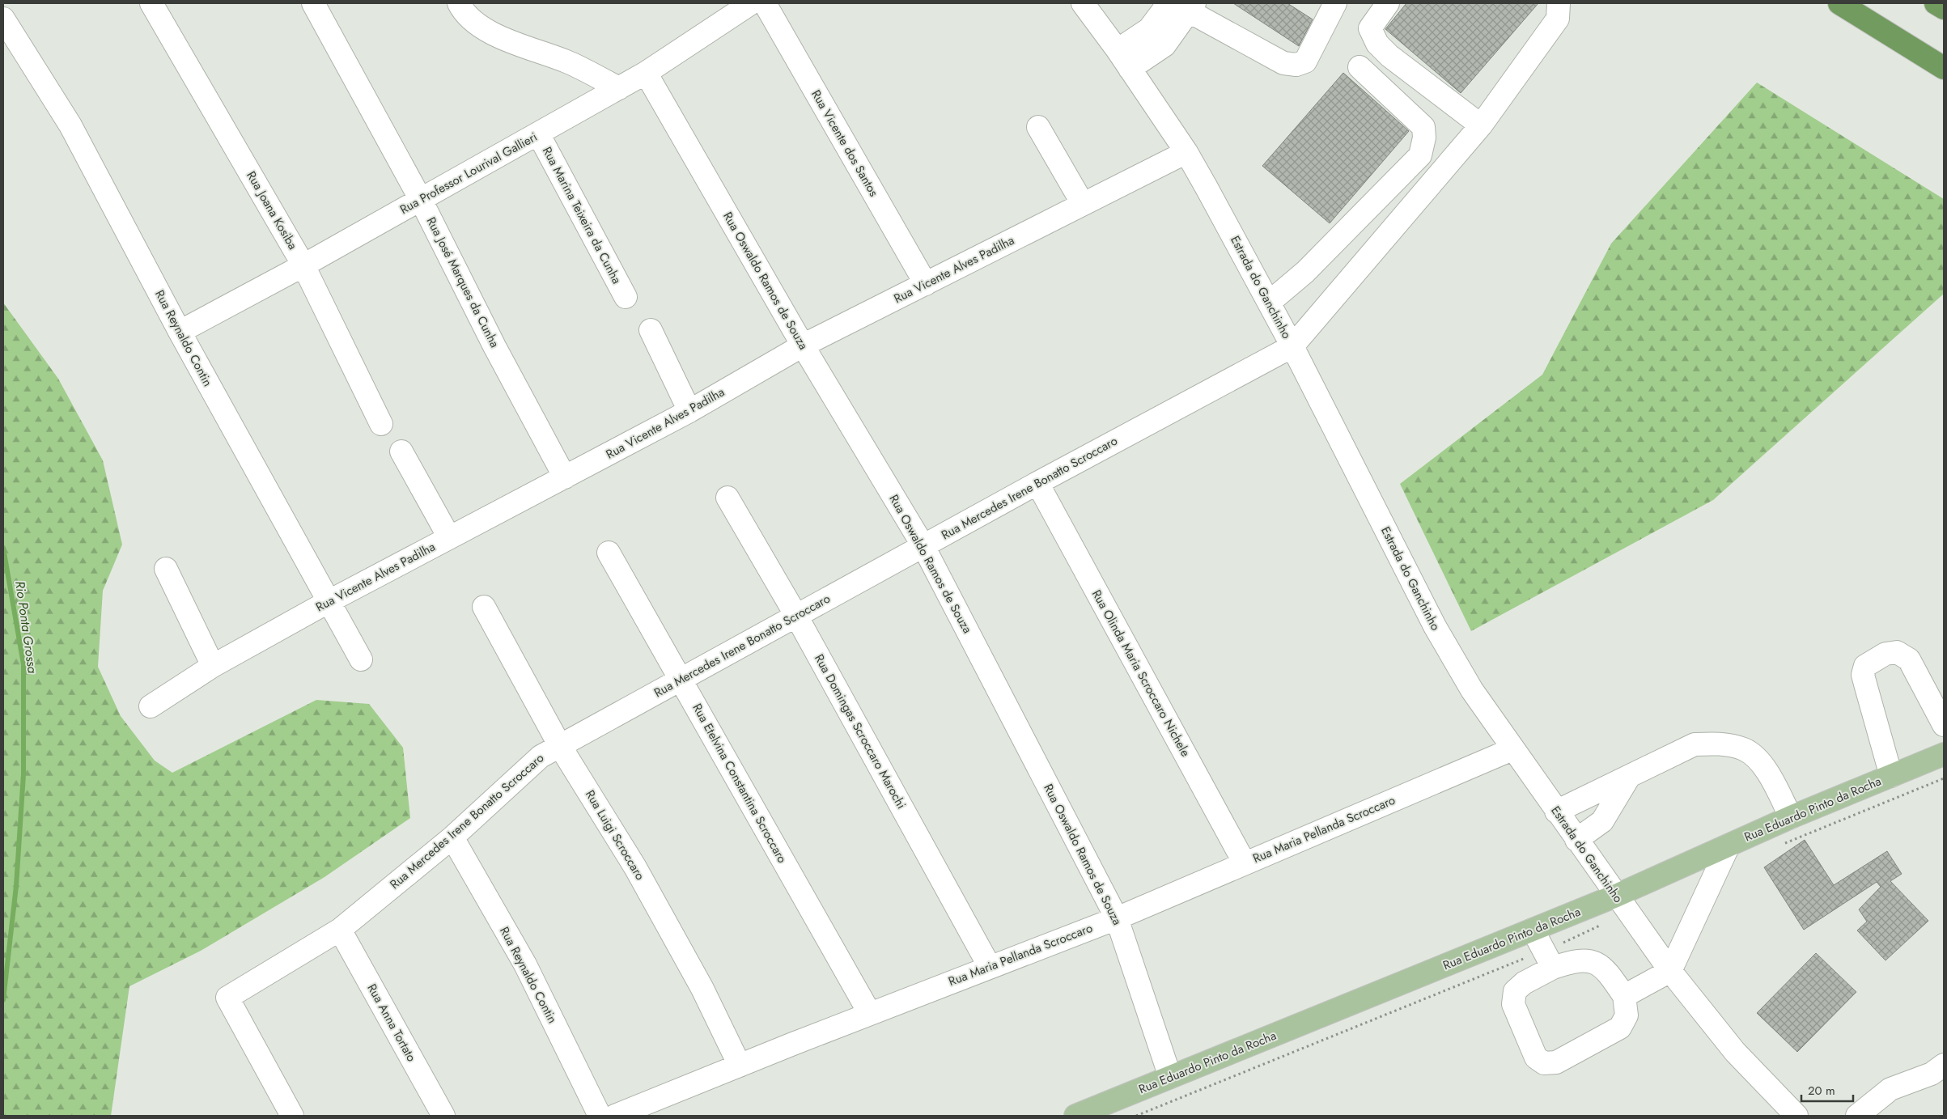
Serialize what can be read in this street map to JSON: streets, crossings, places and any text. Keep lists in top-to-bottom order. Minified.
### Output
{"streets":{"main road":["Rua Eduardo Pinto da Rocha"],"street":["Rua Vicente dos Santos","Rua Professor Lourival Gallieri","Rua Joana Kosiba","Rua Marina Teixeira da Cunha","Rua Vicente Alves Padilha","Rua Oswaldo Ramos de Souza","Rua José Marques da Cunha","Estrada do Ganchinho","Rua Reynaldo Contin","Rua Mercedes Irene Bonatto Scroccaro","Rua Olinda Maria Scroccaro Nichele","Rua Domingas Scroccaro Marochi","Rua Etelvina Constantina Scroccaro","Rua Maria Pellanda Scroccaro","Rua Luigi Scroccaro","Rua Anna Tortato"]},"crossings":[["Rua Vicente dos Santos","Rua Vicente Alves Padilha"],["Rua Professor Lourival Gallieri","Rua Joana Kosiba"],["Rua Professor Lourival Gallieri","Rua Marina Teixeira da Cunha"],["Rua Professor Lourival Gallieri","Rua Oswaldo Ramos de Souza"],["Rua Professor Lourival Gallieri","Rua José Marques da Cunha"],["Rua Professor Lourival Gallieri","Rua Reynaldo Contin"],["Rua Vicente Alves Padilha","Rua Oswaldo Ramos de Souza"],["Rua Vicente Alves Padilha","Rua José Marques da Cunha"],["Rua Vicente Alves Padilha","Estrada do Ganchinho"],["Rua Vicente Alves Padilha","Rua Reynaldo Contin"],["Rua Oswaldo Ramos de Souza","Rua Mercedes Irene Bonatto Scroccaro"],["Rua Oswaldo Ramos de Souza","Rua Eduardo Pinto da Rocha"],["Rua Oswaldo Ramos de Souza","Rua Maria Pellanda Scroccaro"],["Estrada do Ganchinho","Rua Mercedes Irene Bonatto Scroccaro"],["Estrada do Ganchinho","Rua Eduardo Pinto da Rocha"],["Estrada do Ganchinho","Rua Maria Pellanda Scroccaro"],["Rua Reynaldo Contin","Rua Mercedes Irene Bonatto Scroccaro"],["Rua Mercedes Irene Bonatto Scroccaro","Rua Olinda Maria Scroccaro Nichele"],["Rua Mercedes Irene Bonatto Scroccaro","Rua Domingas Scroccaro Marochi"],["Rua Mercedes Irene Bonatto Scroccaro","Rua Etelvina Constantina Scroccaro"],["Rua Mercedes Irene Bonatto Scroccaro","Rua Luigi Scroccaro"],["Rua Mercedes Irene Bonatto Scroccaro","Rua Anna Tortato"],["Rua Olinda Maria Scroccaro Nichele","Rua Maria Pellanda Scroccaro"],["Rua Domingas Scroccaro Marochi","Rua Maria Pellanda Scroccaro"],["Rua Etelvina Constantina Scroccaro","Rua Maria Pellanda Scroccaro"],["Rua Maria Pellanda Scroccaro","Rua Luigi Scroccaro"]],"water":["Rio Ponta Grossa"],"scale_bar":"20 m"}
